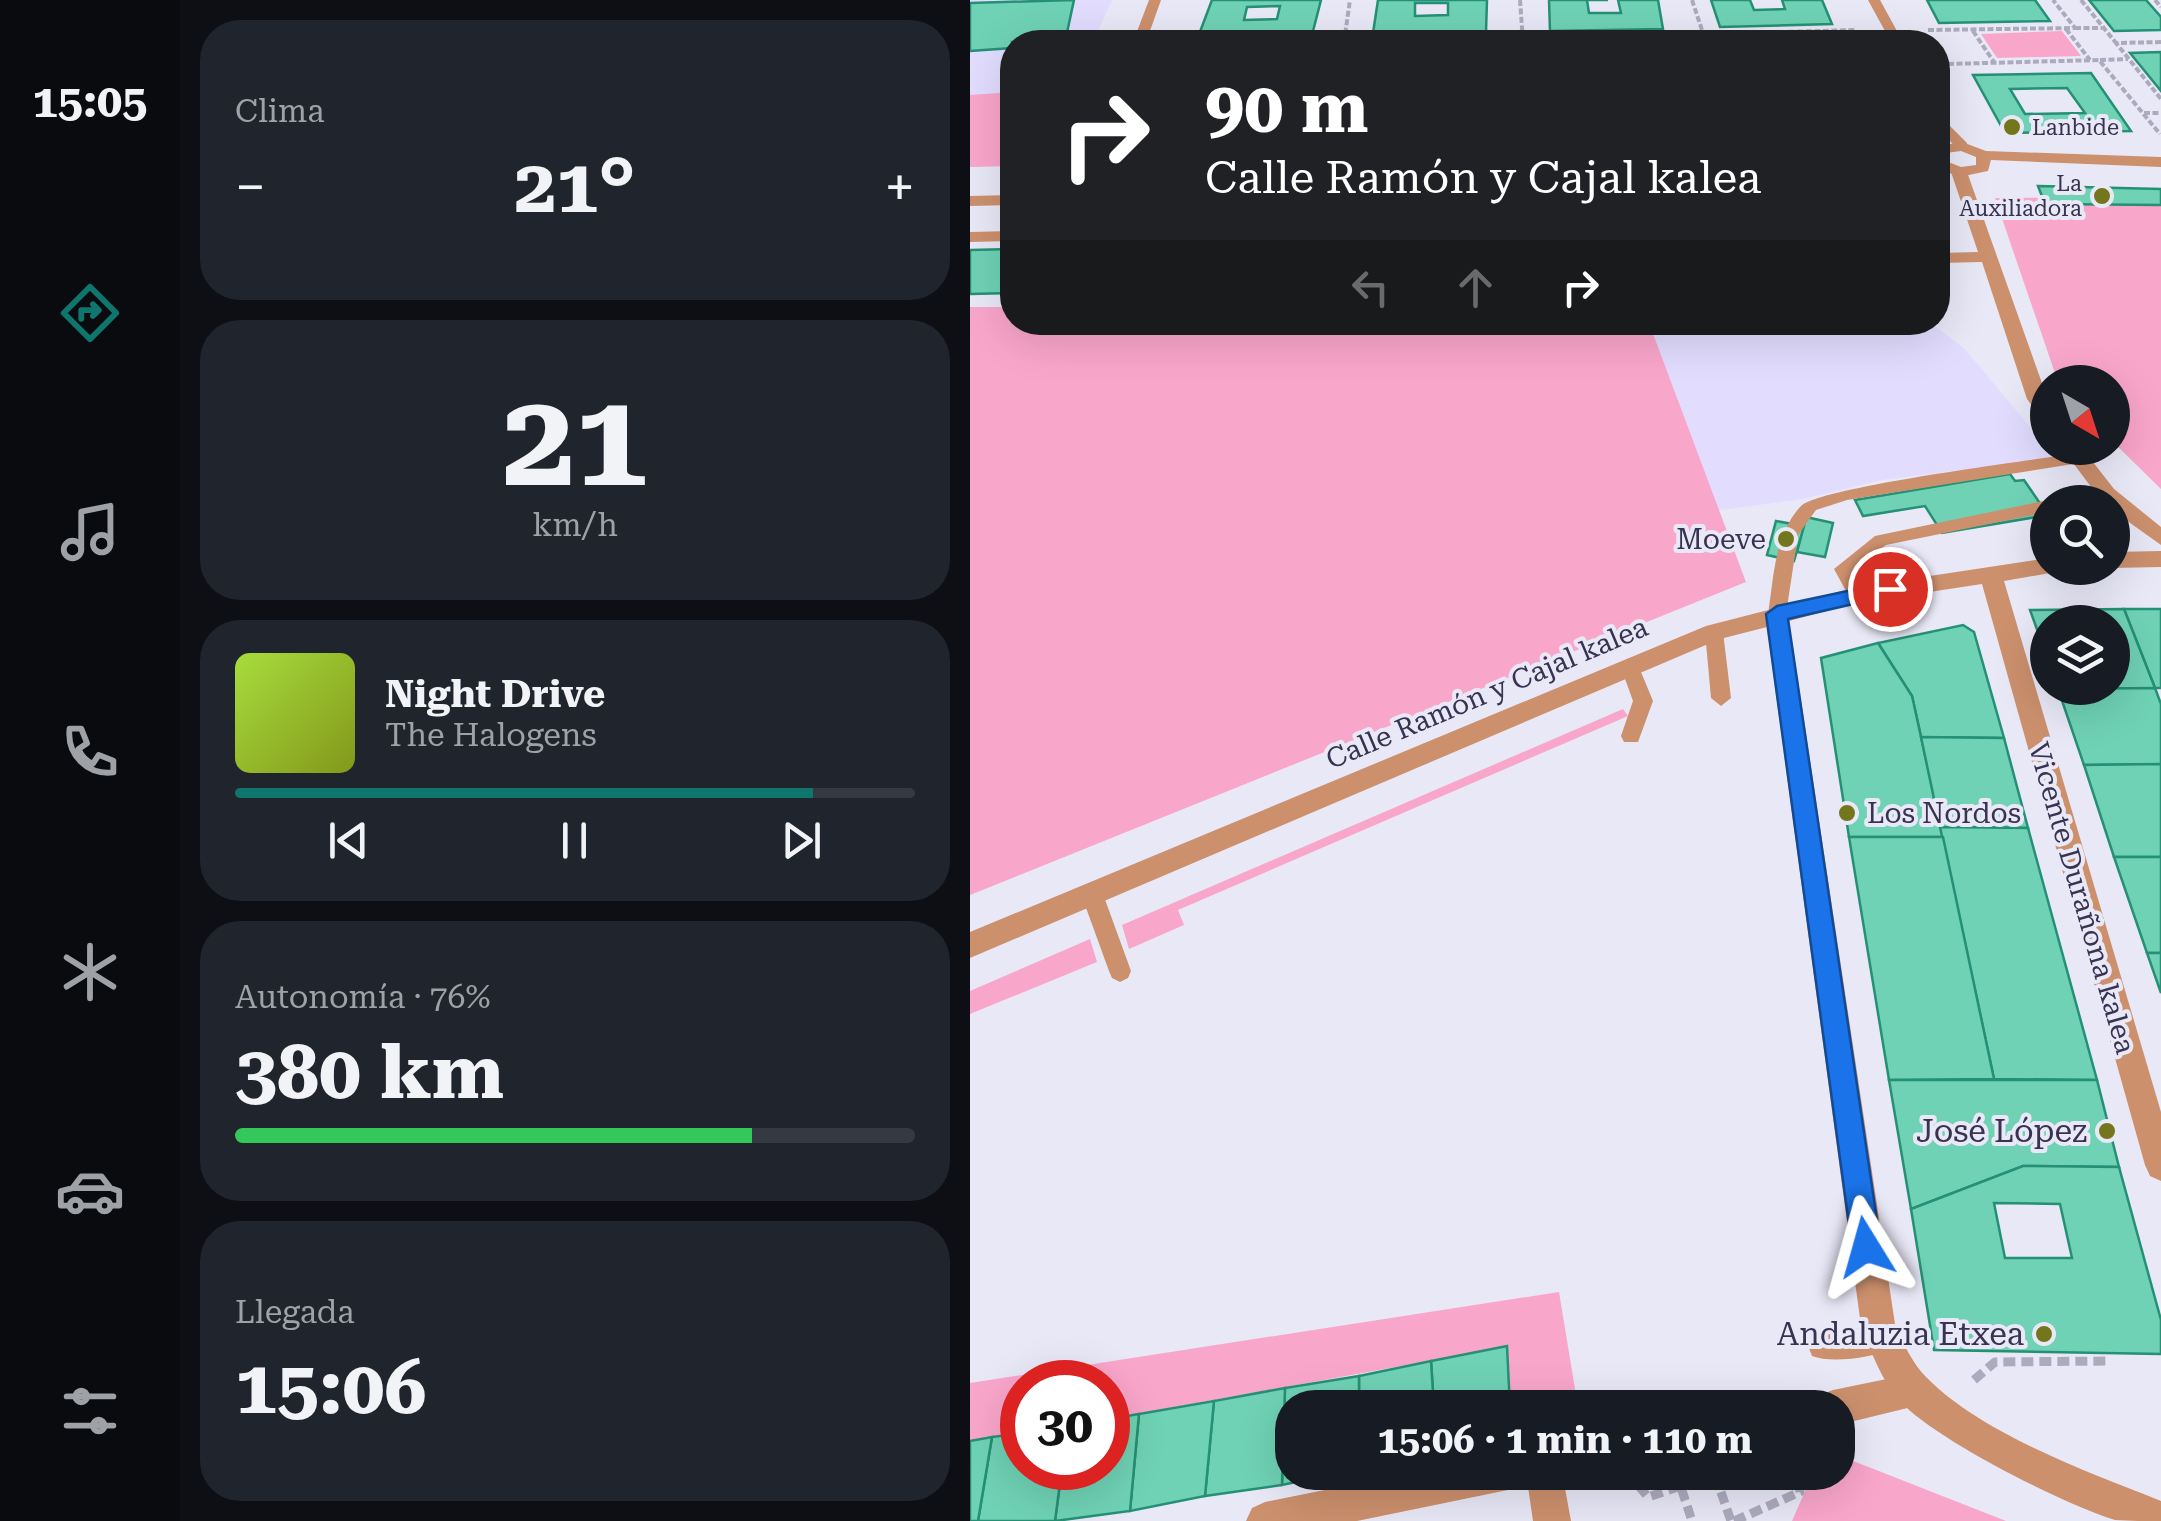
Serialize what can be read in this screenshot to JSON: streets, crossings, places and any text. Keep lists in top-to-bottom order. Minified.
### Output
{"streets":{"street":["Calle Ramón y Cajal kalea","Vicente Durañona kalea"]},"crossings":[["Calle Ramón y Cajal kalea","Vicente Durañona kalea"]],"places":["Lanbide","La Auxiliadora","Moeve","Los Nordos","José López","Andaluzia Etxea"],"north":"bottom right","page":{"tabs":"15:05","tile":["Clima",["21","km/h"],["Autonomía · 76%","380 km"],["Llegada","15:06"]],"turn":["90 m","Calle Ramón y Cajal kalea"],"heat":["−","21°","+"],"song":["Night Drive","The Halogens"],"limit":"30","trip":"15:06 · 1 min · 110 m"}}
